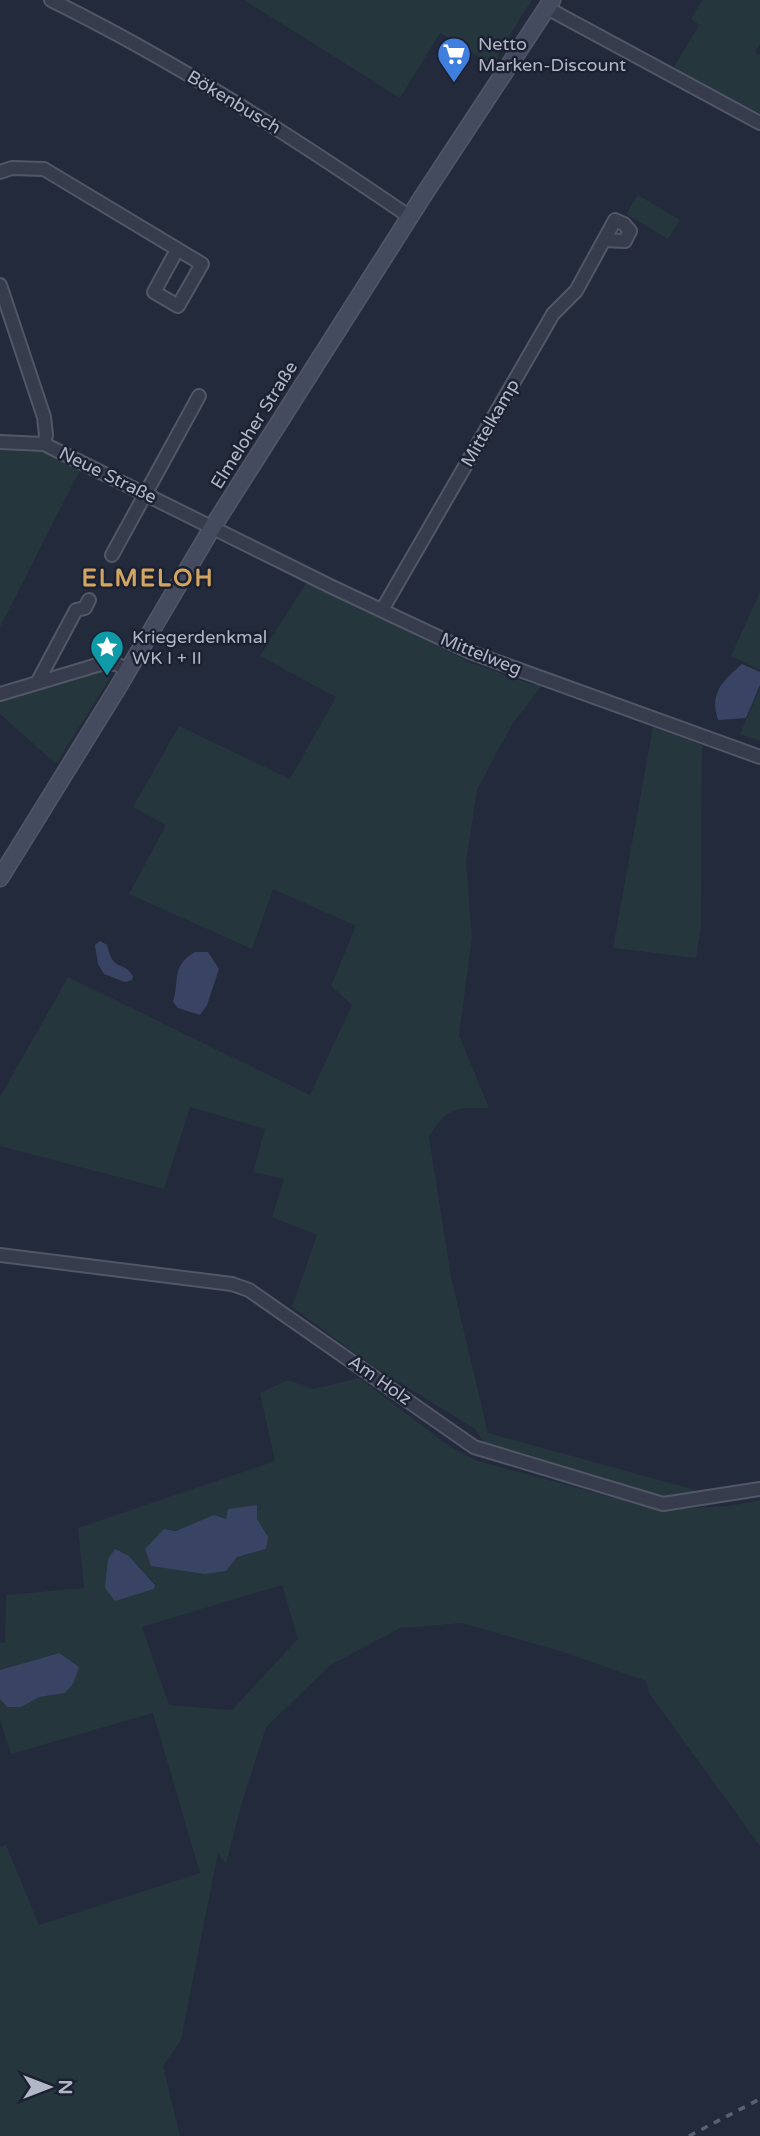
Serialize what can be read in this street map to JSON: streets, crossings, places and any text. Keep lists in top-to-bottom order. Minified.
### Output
{"streets":{"street":["Bökenbusch","Mittelkamp","Elmeloher Straße","Neue Straße","Mittelweg","Am Holz"]},"crossings":[["Bökenbusch","Elmeloher Straße"],["Mittelkamp","Mittelweg"],["Elmeloher Straße","Neue Straße"],["Elmeloher Straße","Mittelweg"],["Neue Straße","Mittelweg"]],"districts":["ELMELOH"],"places":{"supermarket":["Netto Marken-Discount"],"place":["Kriegerdenkmal WK I + II"]},"north":"right"}
